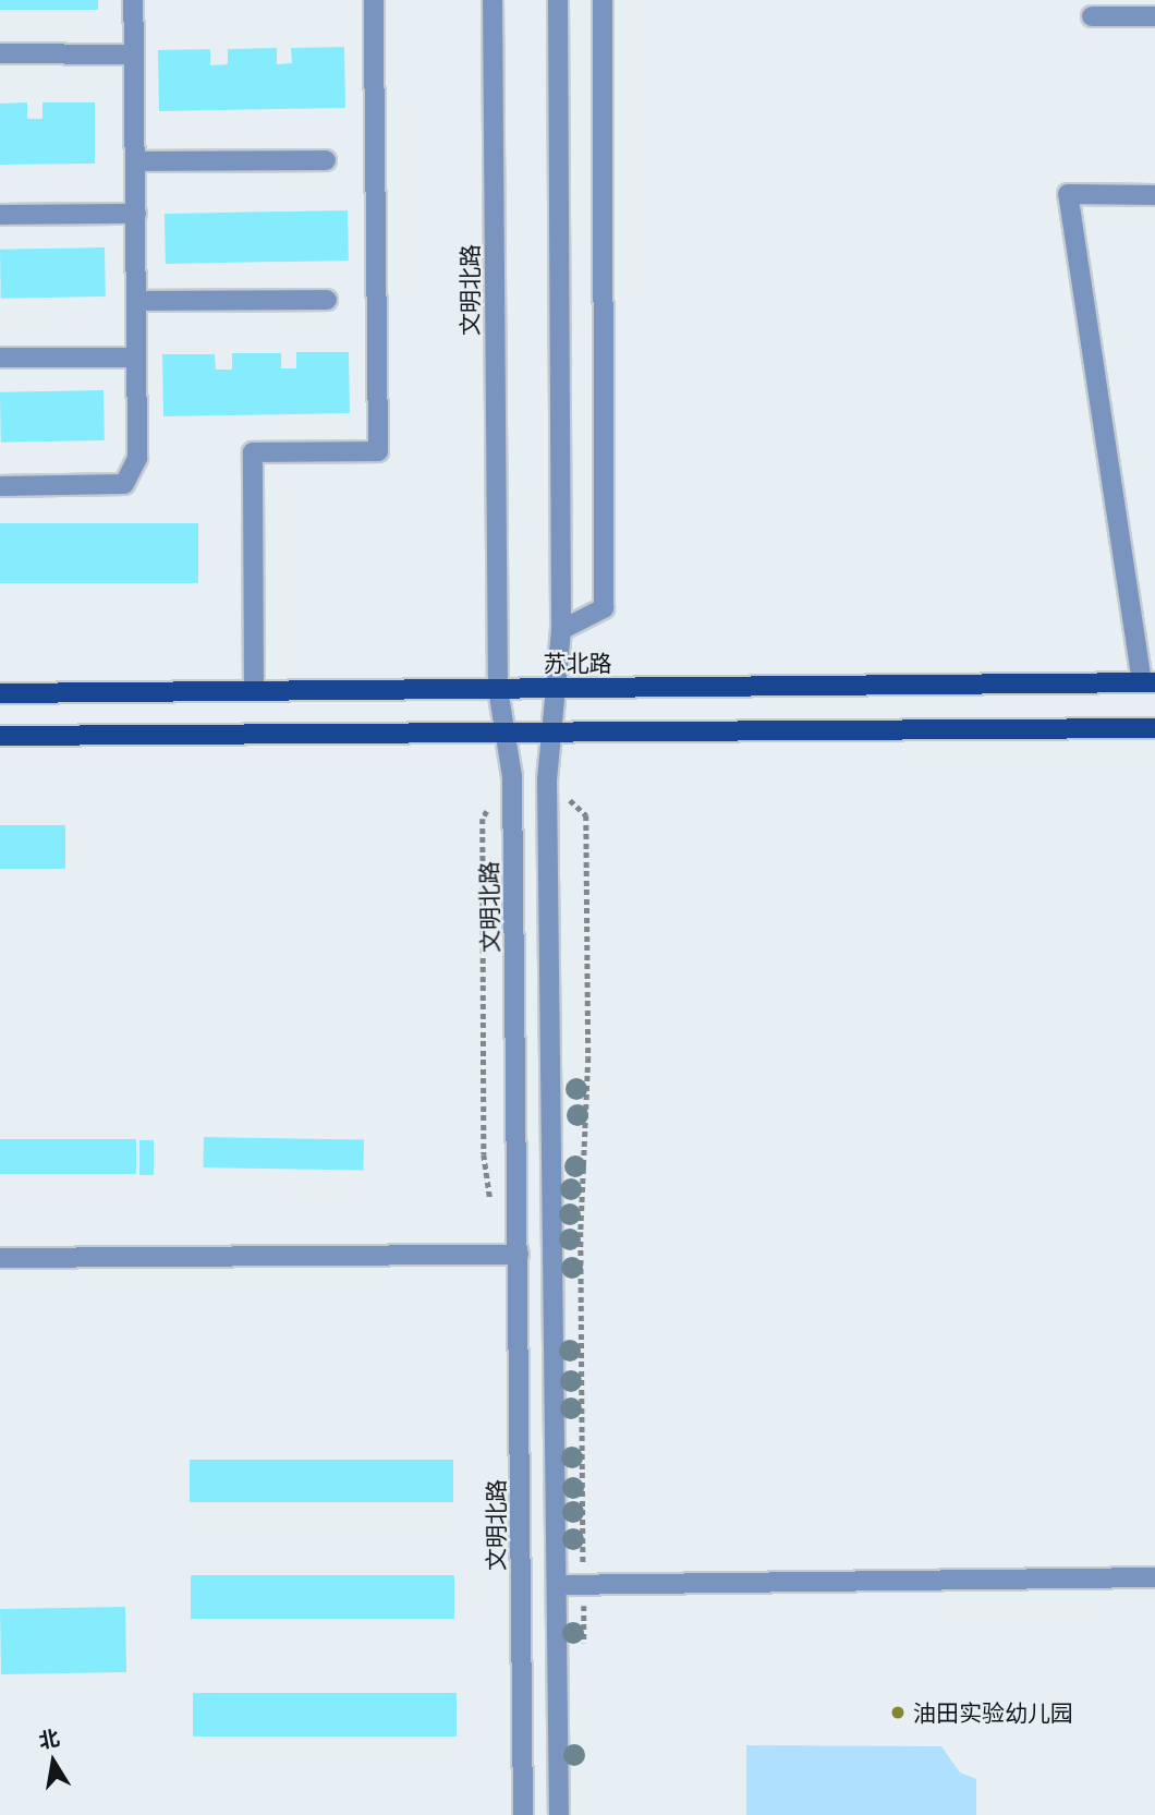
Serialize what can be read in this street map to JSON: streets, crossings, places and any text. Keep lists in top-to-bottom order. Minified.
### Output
{"streets":{"main road":["苏北路"],"street":["文明北路"]},"crossings":[["文明北路","苏北路"]],"places":["油田实验幼儿园"],"north":"top"}
